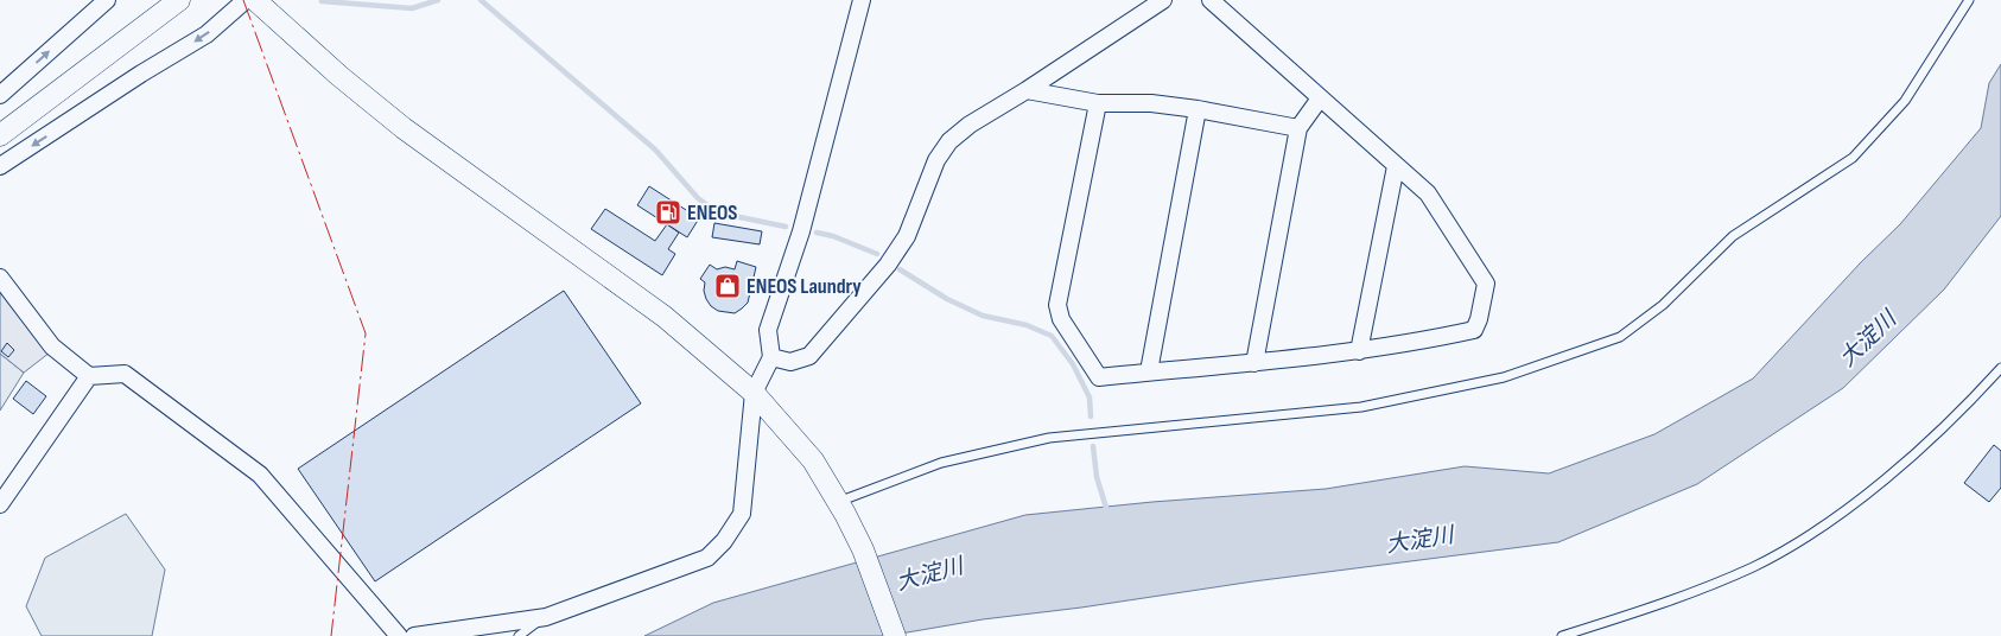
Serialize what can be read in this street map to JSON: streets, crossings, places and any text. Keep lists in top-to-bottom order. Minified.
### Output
{"water":["大淀川"],"places":{"fuel station":["ENEOS"],"shop":["ENEOS Laundry"]}}
